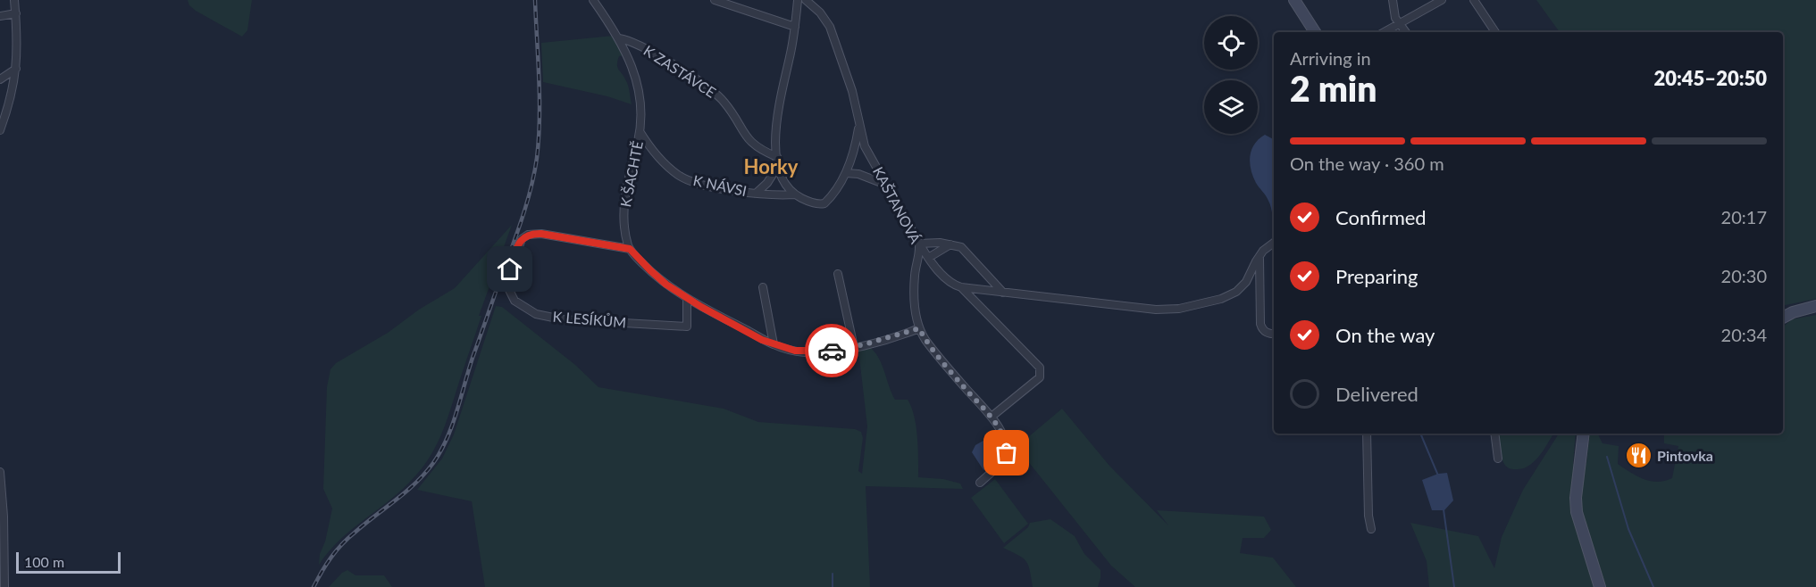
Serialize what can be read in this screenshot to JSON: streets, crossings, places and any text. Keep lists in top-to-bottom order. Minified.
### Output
{"streets":{"street":["K ZASTÁVCE","K ŠACHTĚ","K NÁVSI","KAŠTANOVÁ","K LESÍKŮM"]},"crossings":[["K ZASTÁVCE","K ŠACHTĚ"],["K ŠACHTĚ","K NÁVSI"],["K ŠACHTĚ","K LESÍKŮM"],["K NÁVSI","KAŠTANOVÁ"]],"districts":["Horky"],"places":{"restaurant":["Pintovka"]},"scale_bar":"100 m","page":{"heading":["2 min","Arriving in","20:45–20:50"],"bar":"On the way · 360 m","list":[["Confirmed","20:17"],["Preparing","20:30"],["On the way","20:34"],"Delivered"],"scale":"100 m"}}
